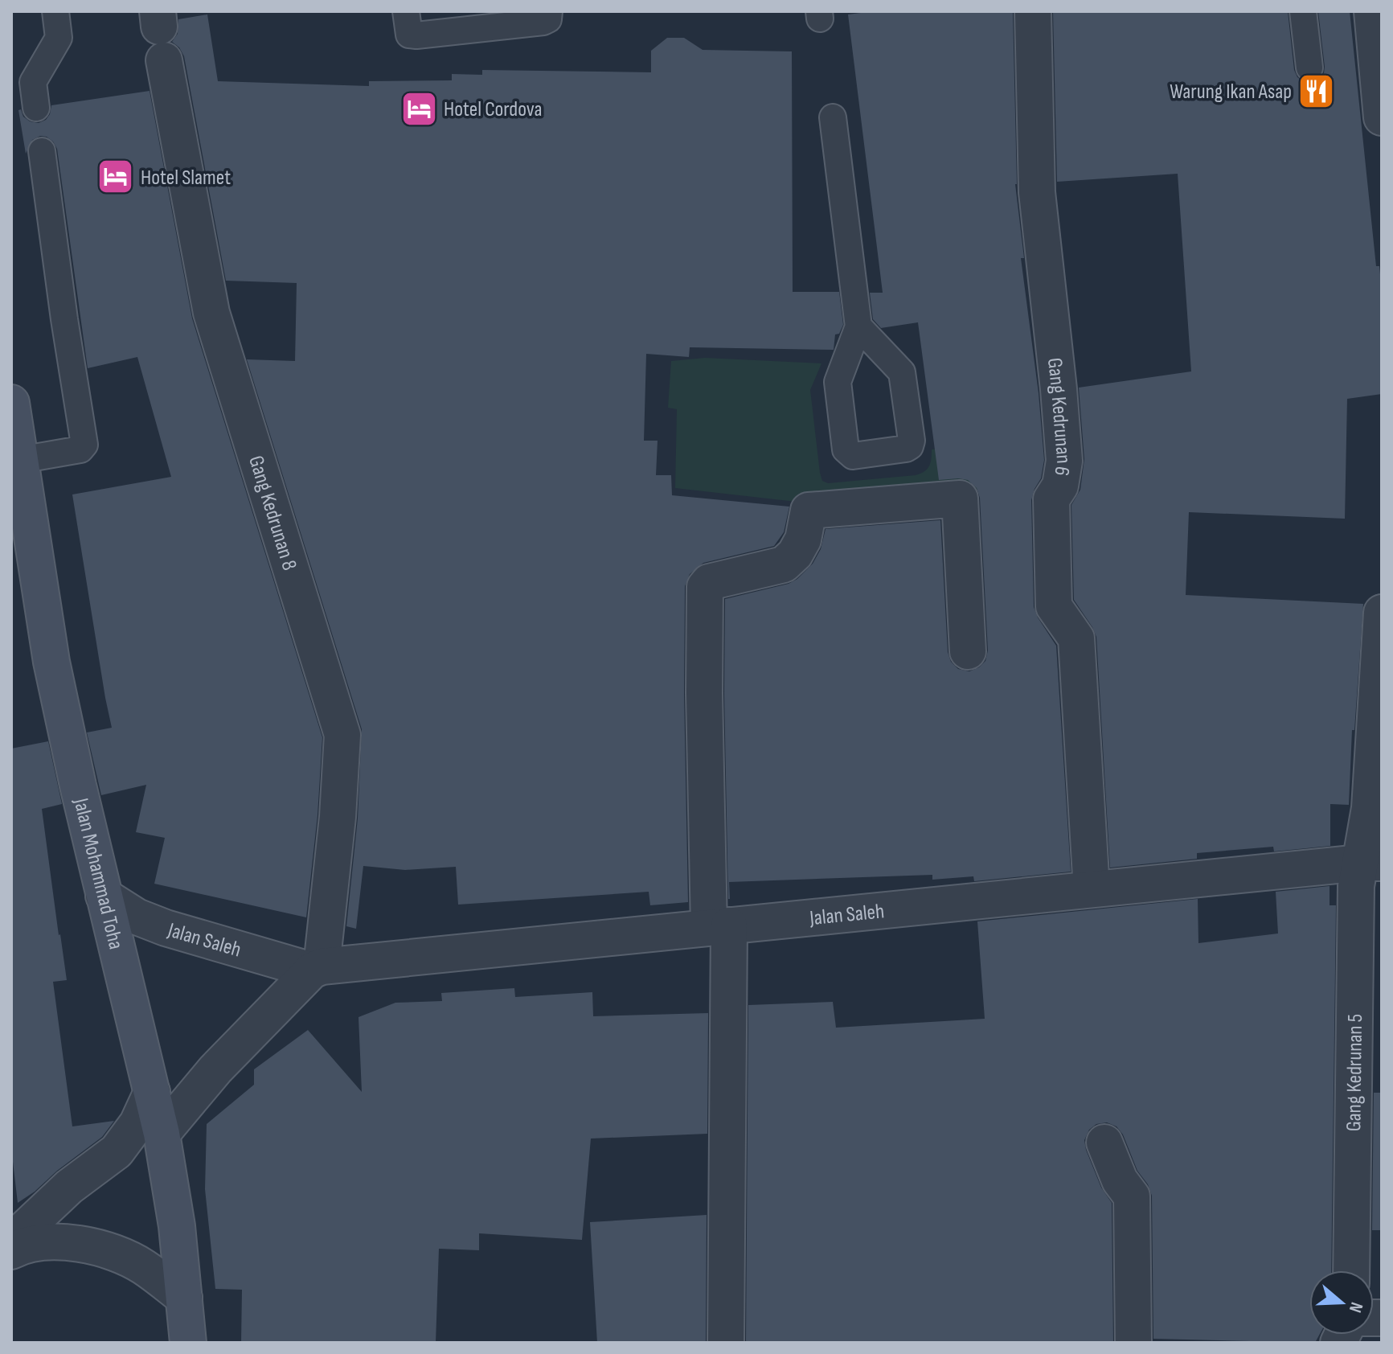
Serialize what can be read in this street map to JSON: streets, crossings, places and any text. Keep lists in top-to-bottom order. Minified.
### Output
{"streets":{"street":["Gang Kedrunan 6","Gang Kedrunan 8","Jalan Mohammad Toha","Jalan Saleh","Gang Kedrunan 5"]},"crossings":[["Gang Kedrunan 6","Jalan Saleh"],["Gang Kedrunan 8","Jalan Saleh"],["Jalan Mohammad Toha","Jalan Saleh"],["Jalan Saleh","Gang Kedrunan 5"]],"places":{"restaurant":["Warung Ikan Asap"],"hotel":["Hotel Cordova","Hotel Slamet"]},"north":"right"}
